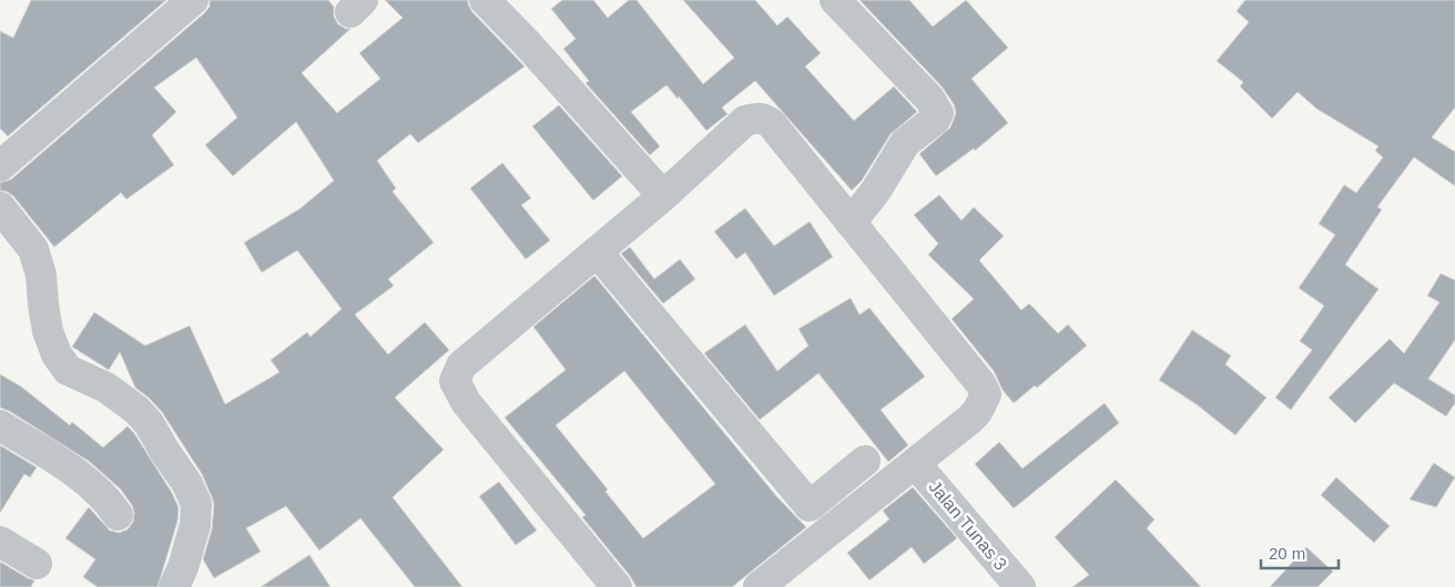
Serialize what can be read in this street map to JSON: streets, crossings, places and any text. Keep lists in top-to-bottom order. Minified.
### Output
{"streets":{"street":["Jalan Tunas 3"]},"scale_bar":"20 m"}
